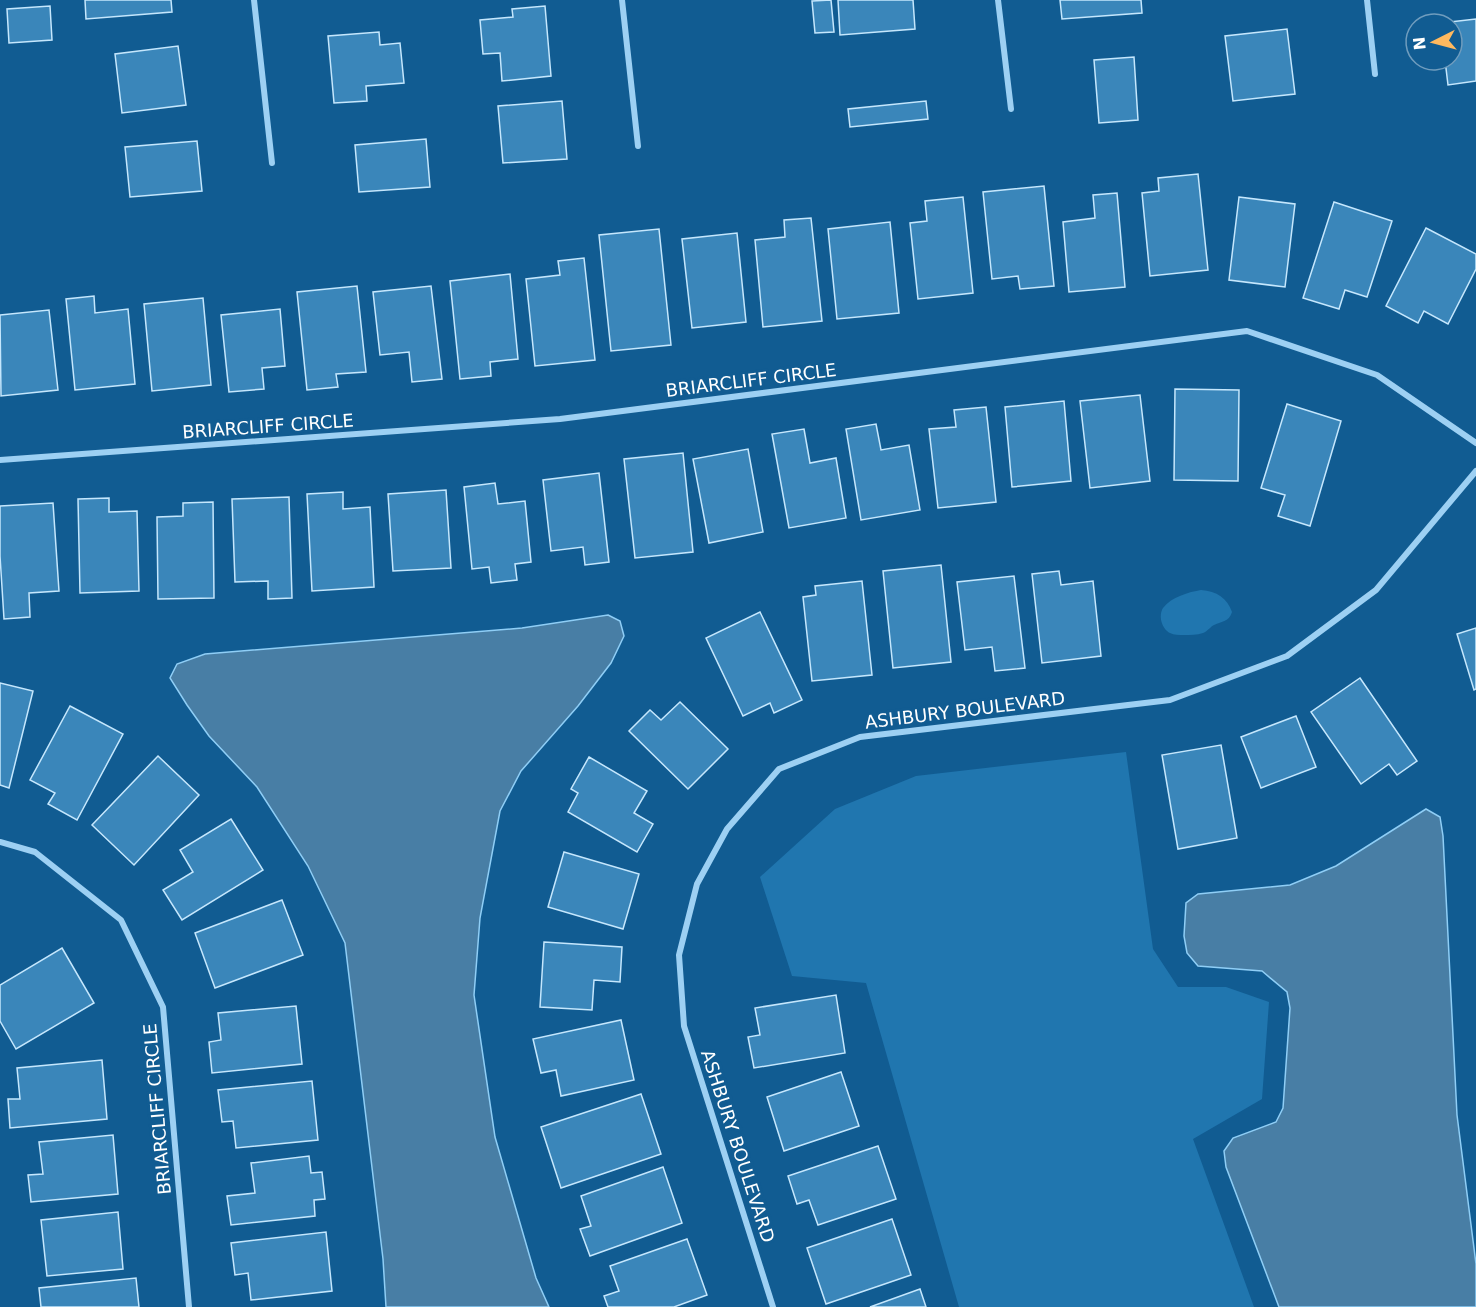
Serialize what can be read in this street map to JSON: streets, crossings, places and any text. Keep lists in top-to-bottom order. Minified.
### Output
{"streets":{"street":["BRIARCLIFF CIRCLE","ASHBURY BOULEVARD"]},"north":"left"}
